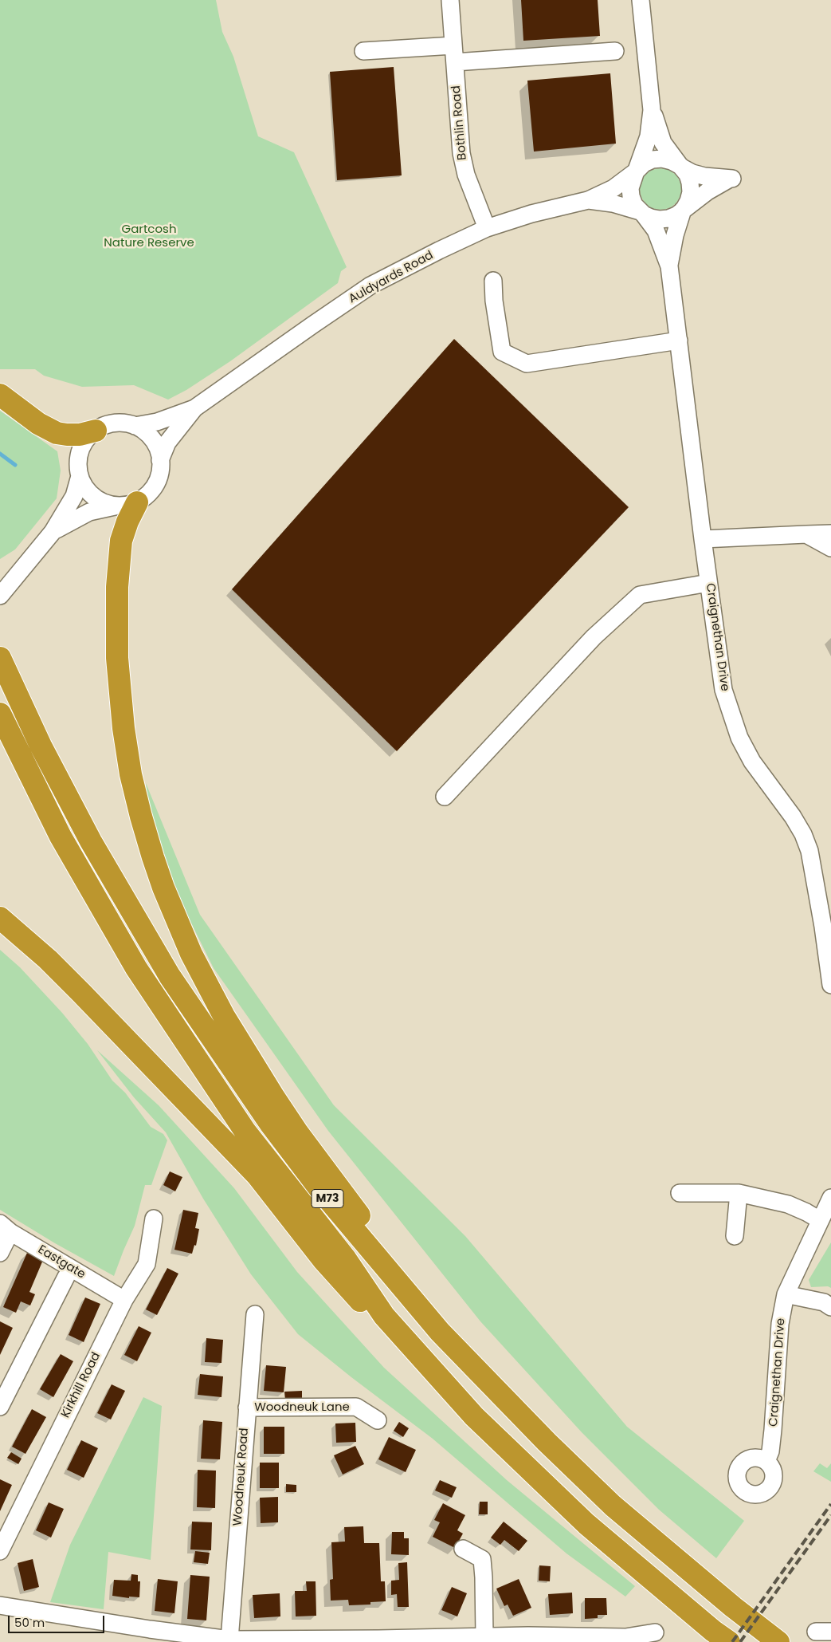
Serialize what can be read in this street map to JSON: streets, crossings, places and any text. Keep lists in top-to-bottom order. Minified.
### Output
{"streets":{"highway":["M73"],"street":["Bothlin Road","Auldyards Road","Craignethan Drive","Eastgate","Kirkhill Road","Woodneuk Lane","Woodneuk Road"]},"crossings":[["Bothlin Road","Auldyards Road"],["Auldyards Road","Craignethan Drive"],["Eastgate","Kirkhill Road"],["Woodneuk Lane","Woodneuk Road"]],"parks":["Gartcosh Nature Reserve"],"scale_bar":"50 m"}
